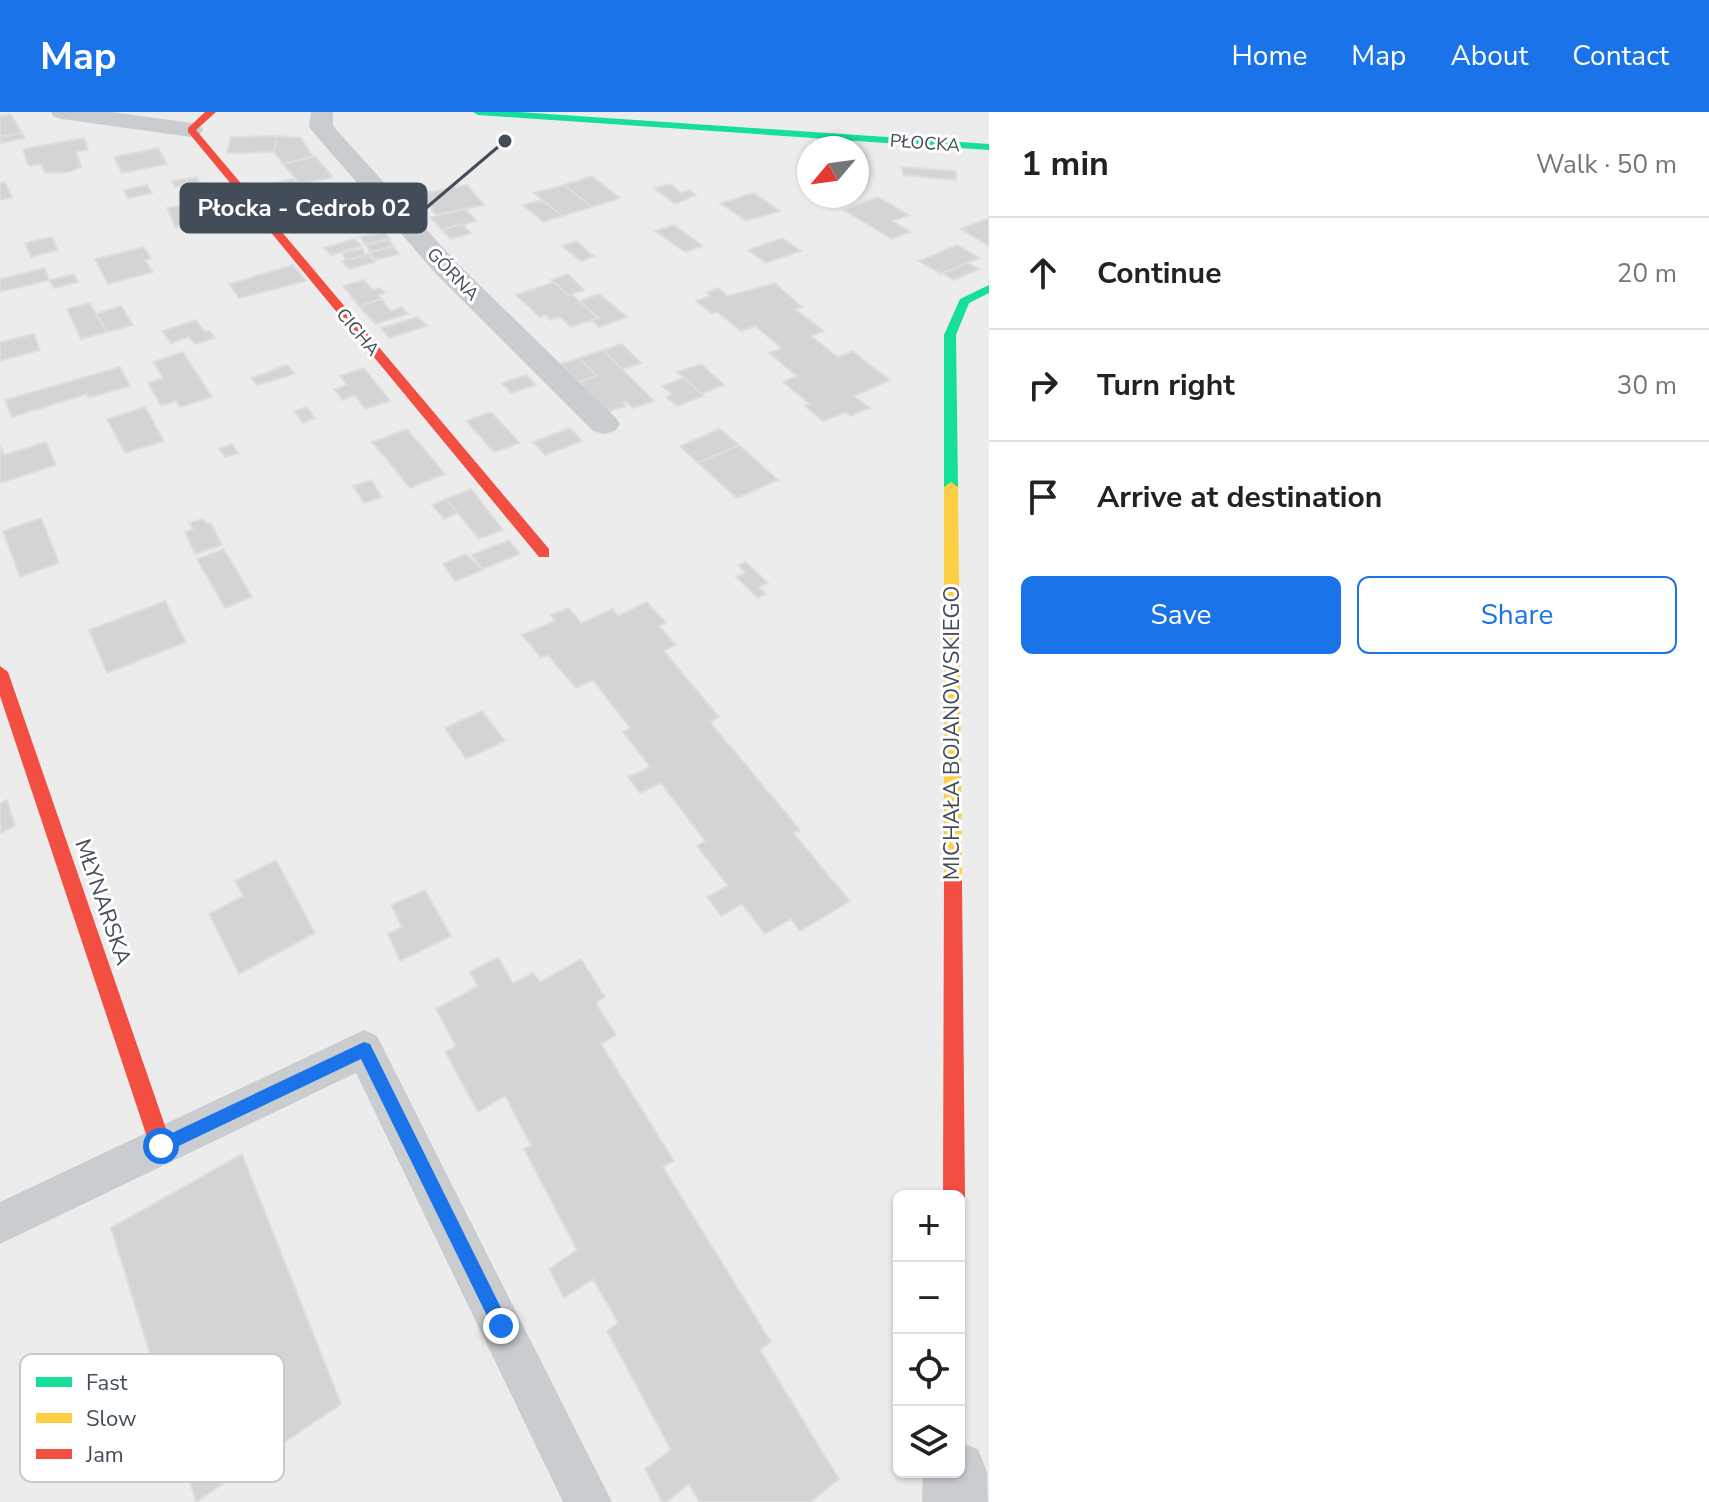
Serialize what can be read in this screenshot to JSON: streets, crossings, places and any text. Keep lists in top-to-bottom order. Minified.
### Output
{"streets":{"street":["PŁOCKA","GÓRNA","CICHA","MICHAŁA BOJANOWSKIEGO","MŁYNARSKA"]},"places":["Płocka - Cedrob 02"],"legend":["Fast","Slow","Jam"],"north":"bottom left","page":{"header":"Map","nav":["Home","Map","About","Contact"],"heading":["1 min","Walk · 50 m"],"list":[["Continue","20 m"],["Turn right","30 m"],"Arrive at destination"],"buttons":["Save","Share"],"map_buttons":["+","−"]}}
